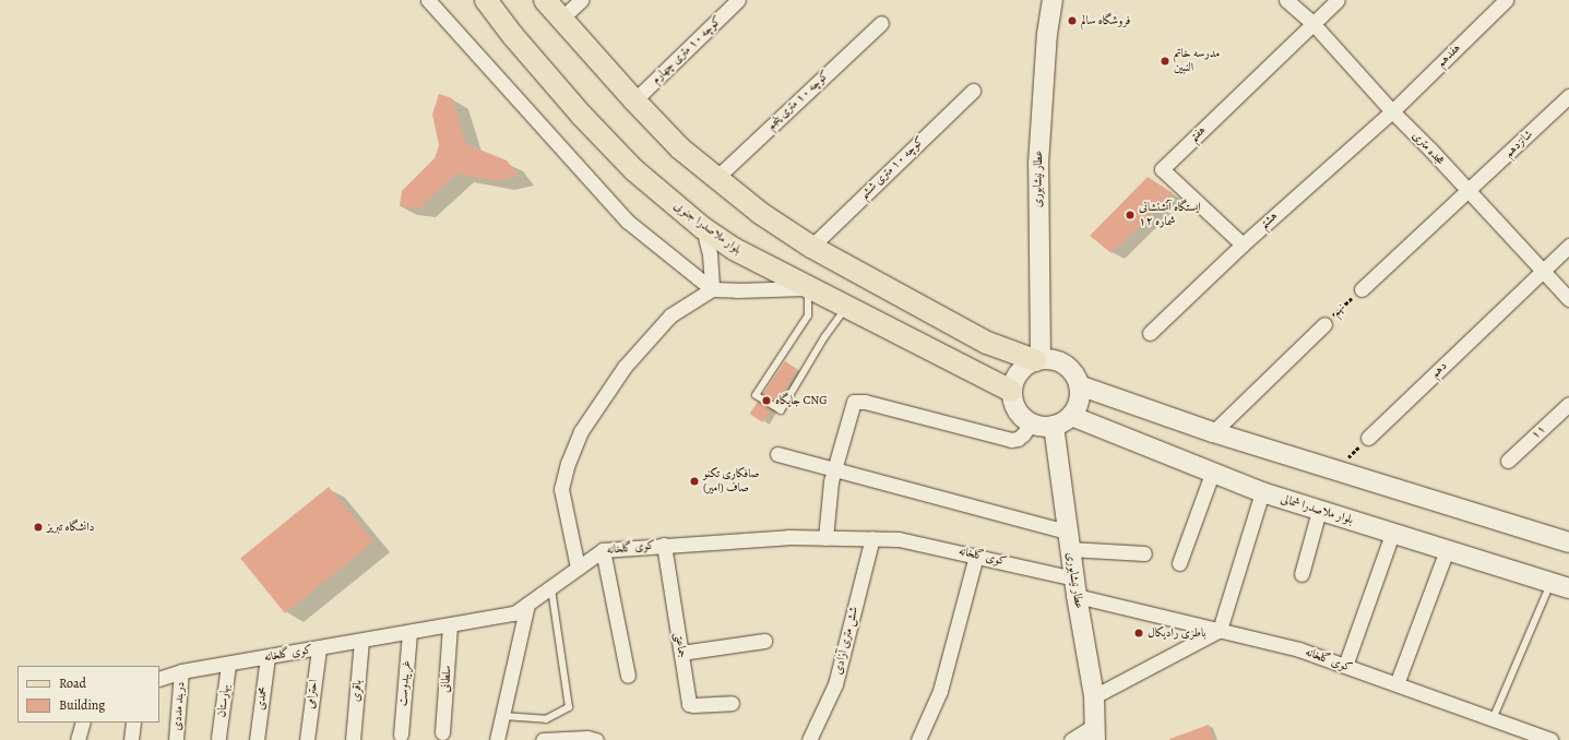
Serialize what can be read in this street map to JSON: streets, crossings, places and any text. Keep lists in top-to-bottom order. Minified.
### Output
{"streets":{"main road":["عطار نیشابوری","بلوار ملاصدرا جنوبی","بلوار ملاصدرا شمالی"],"street":["کوچه ۱۰ متری چهارم","هفدهم","کوچه ۱۰ متری پنجم","هفتم","شانزدهم","هجده متری","کوچه ۱۰ متری ششم","هشتم","نهم","دهم","۱۱","کوی گلخانه","شش متری آزادی","جماعتی","سلطانی","غریبدوست","باقری","احترامی","محمدی","بهارستان","دربند مددی"]},"crossings":[["هفدهم","هجده متری"],["هفدهم","هشتم"],["هفتم","هجده متری"],["هفتم","هشتم"],["شانزدهم","هجده متری"],["هجده متری","هشتم"],["هجده متری","دهم"],["عطار نیشابوری","بلوار ملاصدرا جنوبی"],["عطار نیشابوری","بلوار ملاصدرا شمالی"],["عطار نیشابوری","کوی گلخانه"],["بلوار ملاصدرا جنوبی","بلوار ملاصدرا شمالی"],["کوی گلخانه","شش متری آزادی"],["کوی گلخانه","جماعتی"],["کوی گلخانه","سلطانی"],["کوی گلخانه","غریبدوست"],["کوی گلخانه","باقری"],["کوی گلخانه","احترامی"],["کوی گلخانه","محمدی"],["کوی گلخانه","بهارستان"],["کوی گلخانه","دربند مددی"]],"places":["فروشگاه سالم","مدرسه خاتم النبین","ایستگاه آتشنشانی شماره ۱۲","جایگاه CNG","صافکاری تکنو صاف (امیر)","دانشگاه تبریز","باطری رادیکال"],"legend":["Road","Building"]}
